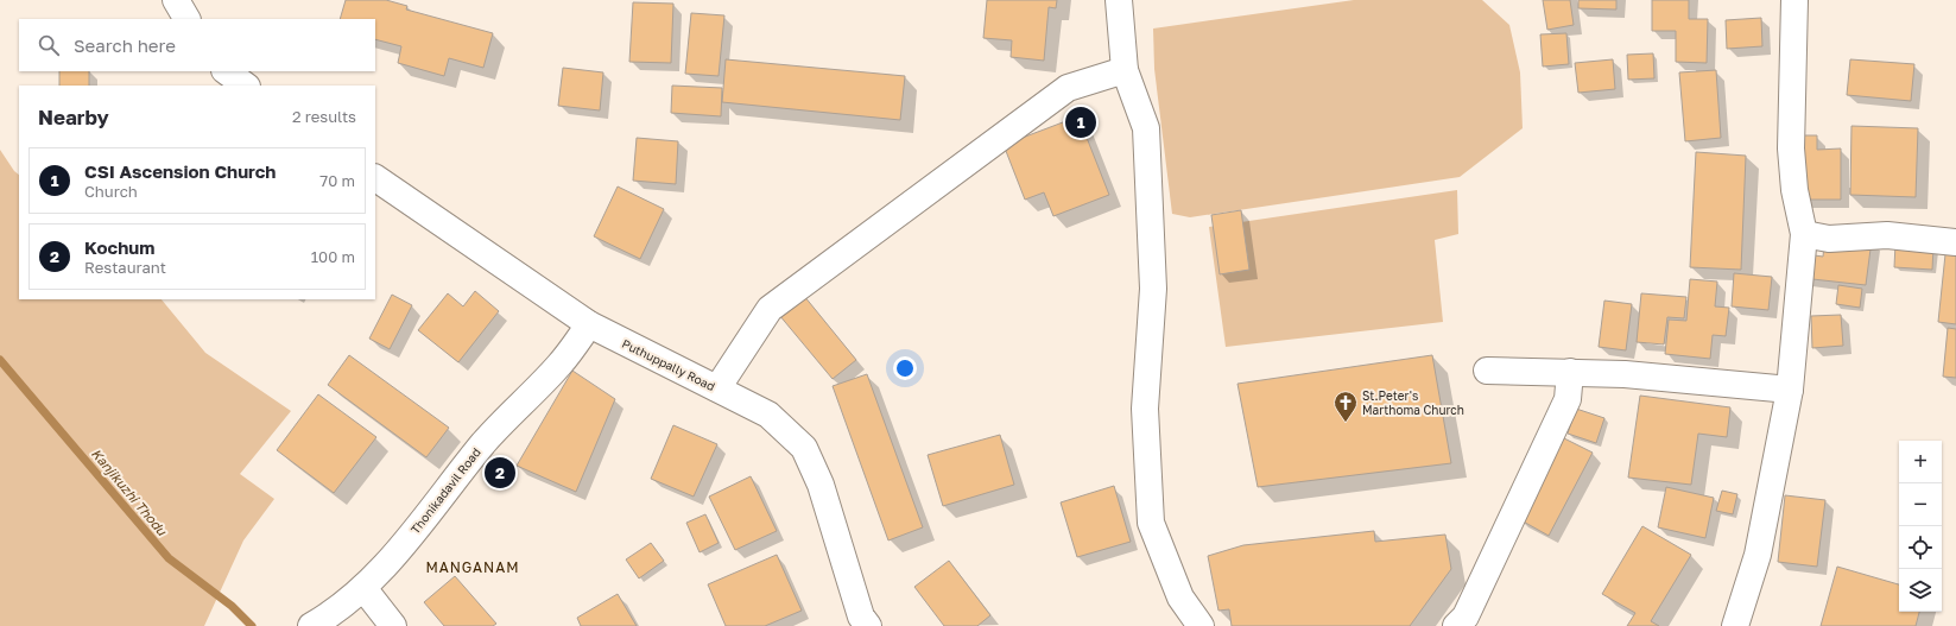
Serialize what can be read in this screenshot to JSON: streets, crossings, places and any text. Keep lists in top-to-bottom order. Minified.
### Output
{"streets":{"street":["Puthuppally Road","Thonikadavil Road"]},"crossings":[["Puthuppally Road","Thonikadavil Road"]],"districts":["MANGANAM"],"water":["Kanjikuzhi Thodu"],"places":{"church":["St.Peter's Marthoma Church"]},"page":{"search":"Search here","heading":["Nearby","2 results"],"pins":["1","2"],"list":[{"mark":"1","name":"CSI Ascension Church","note":"Church","value":"70 m"},{"mark":"2","name":"Kochum","note":"Restaurant","value":"100 m"}],"map_buttons":["+","−"]}}
